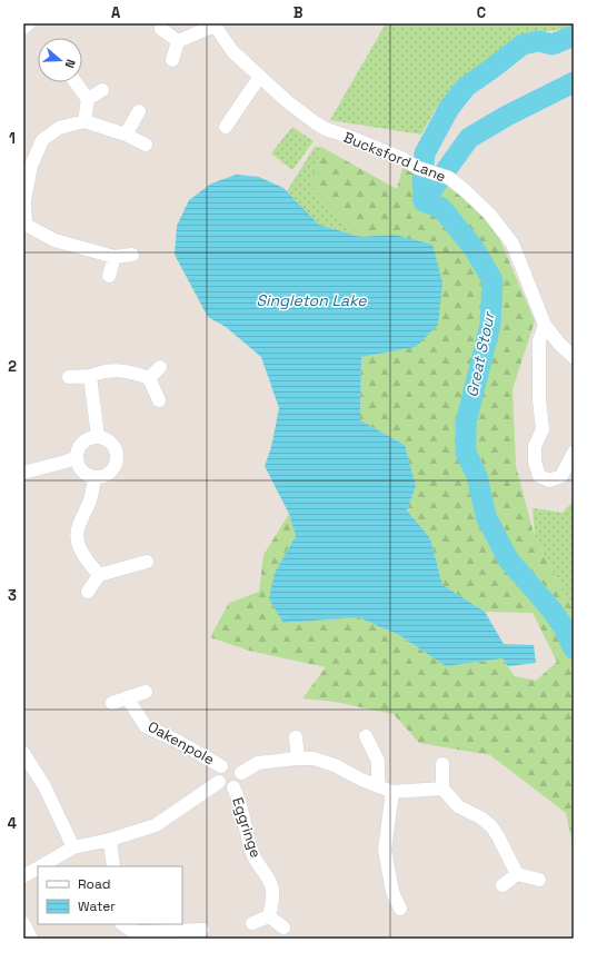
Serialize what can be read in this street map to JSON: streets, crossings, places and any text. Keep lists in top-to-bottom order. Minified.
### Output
{"streets":{"street":["Bucksford Lane","Oakenpole","Eggringe"]},"crossings":[["Oakenpole","Eggringe"]],"water":["Singleton Lake","Great Stour"],"legend":["Road","Water"],"north":"right","grid":{"columns":["A","B","C"],"rows":["1","2","3","4"]}}
